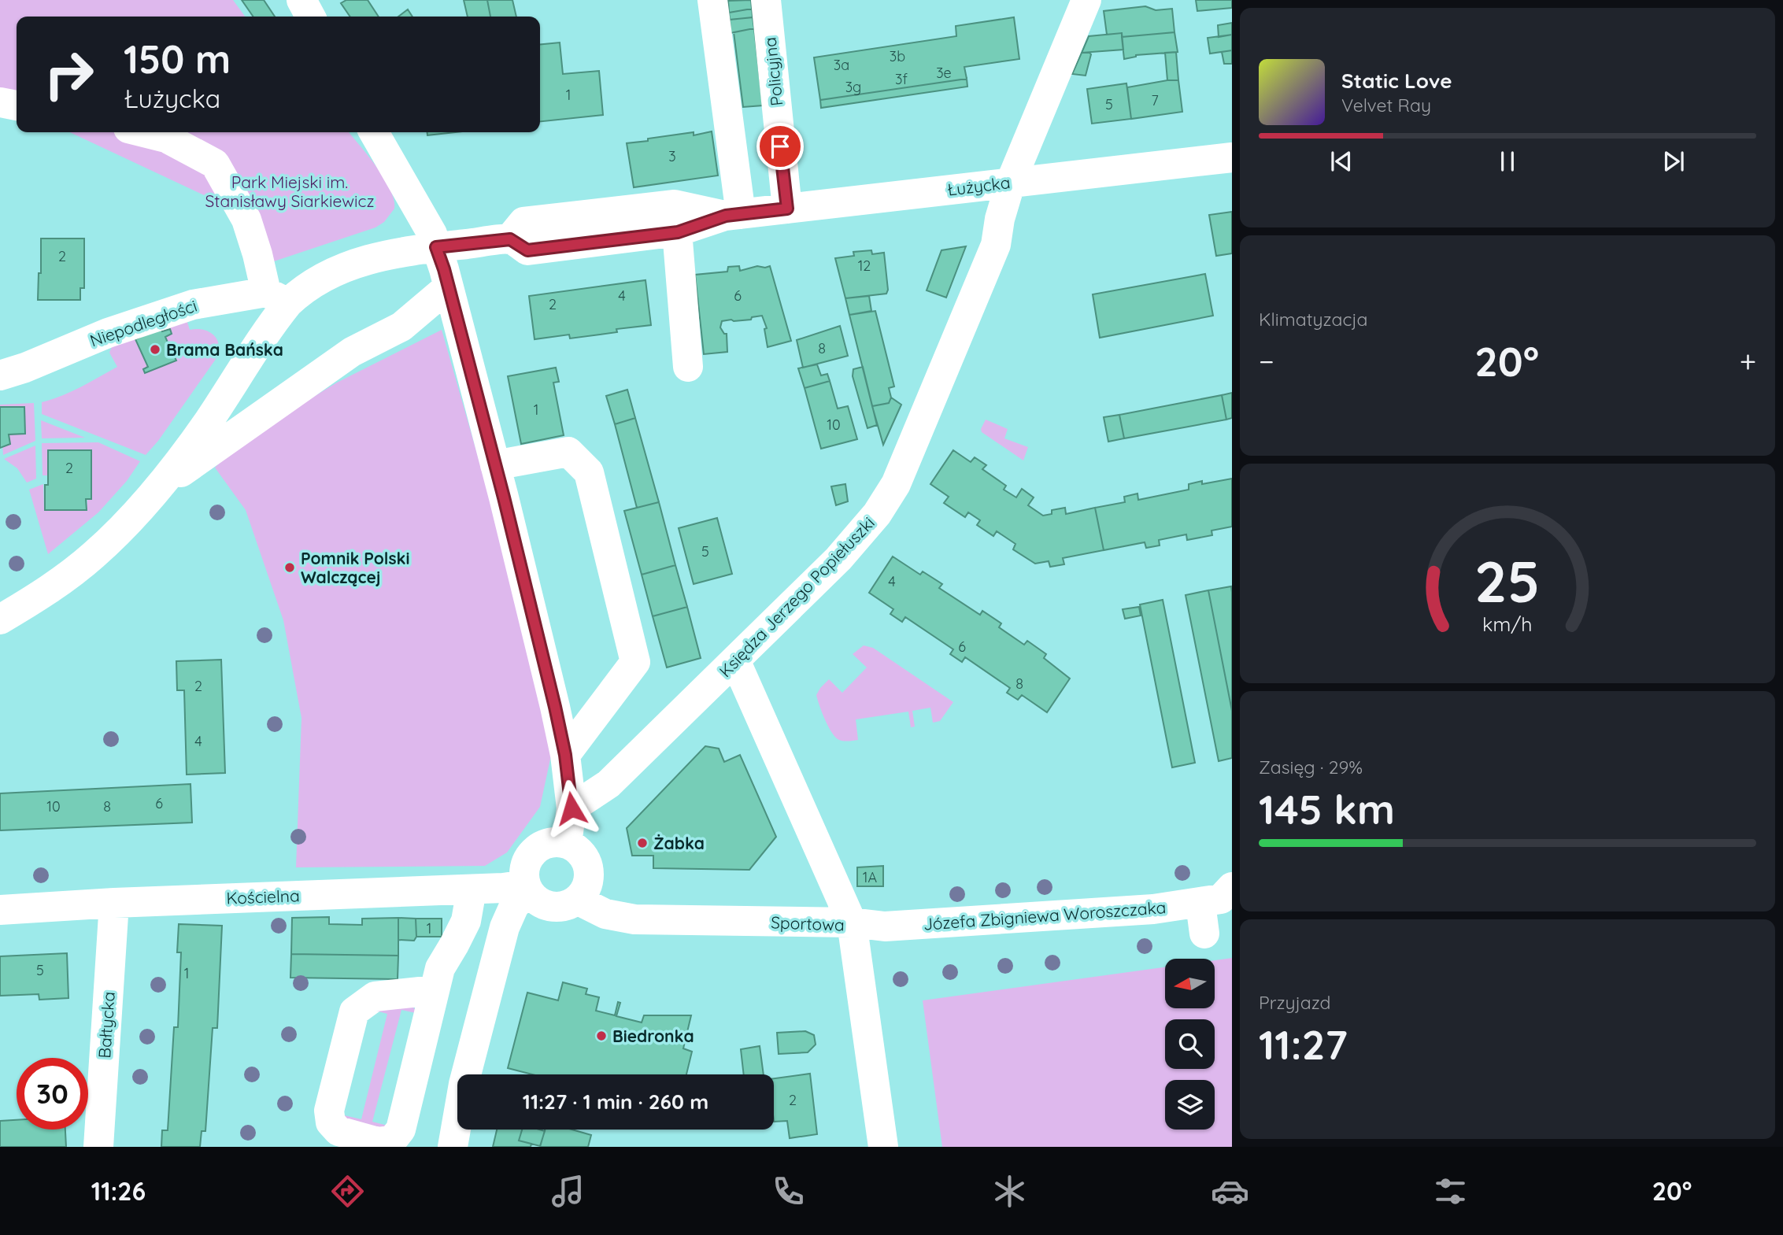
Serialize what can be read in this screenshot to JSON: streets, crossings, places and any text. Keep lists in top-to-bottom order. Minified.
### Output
{"streets":{"street":["Policyjna","Łużycka","Niepodległości","Księdza Jerzego Popiełuszki","Kościelna","Józefa Zbigniewa Woroszczaka","Sportowa","Bałtycka"]},"crossings":[["Policyjna","Łużycka"],["Łużycka","Niepodległości"],["Łużycka","Księdza Jerzego Popiełuszki"],["Kościelna","Sportowa"],["Kościelna","Bałtycka"],["Józefa Zbigniewa Woroszczaka","Sportowa"]],"parks":["Park Miejski im. Stanisławy Siarkiewicz"],"places":["Brama Bańska","Pomnik Polski Walczącej","Żabka","Biedronka"],"house_numbers":["3b","3a","3e","3f","3g","1","7","5","3","2","12","4","6","2","8","1","10","2","5","4","6","8","2","4","6","10","8","1A","1","5","1","2"],"north":"left","page":{"turn":["150 m","Łużycka"],"song":["Static Love","Velvet Ray"],"tile":["Klimatyzacja",["Zasięg · 29%","145 km"],["Przyjazd","11:27"]],"heat":["−","20°","+"],"limit":"30","trip":"11:27 · 1 min · 260 m","tabs":["11:26","20°"],"gauge":["25","km/h"]}}
